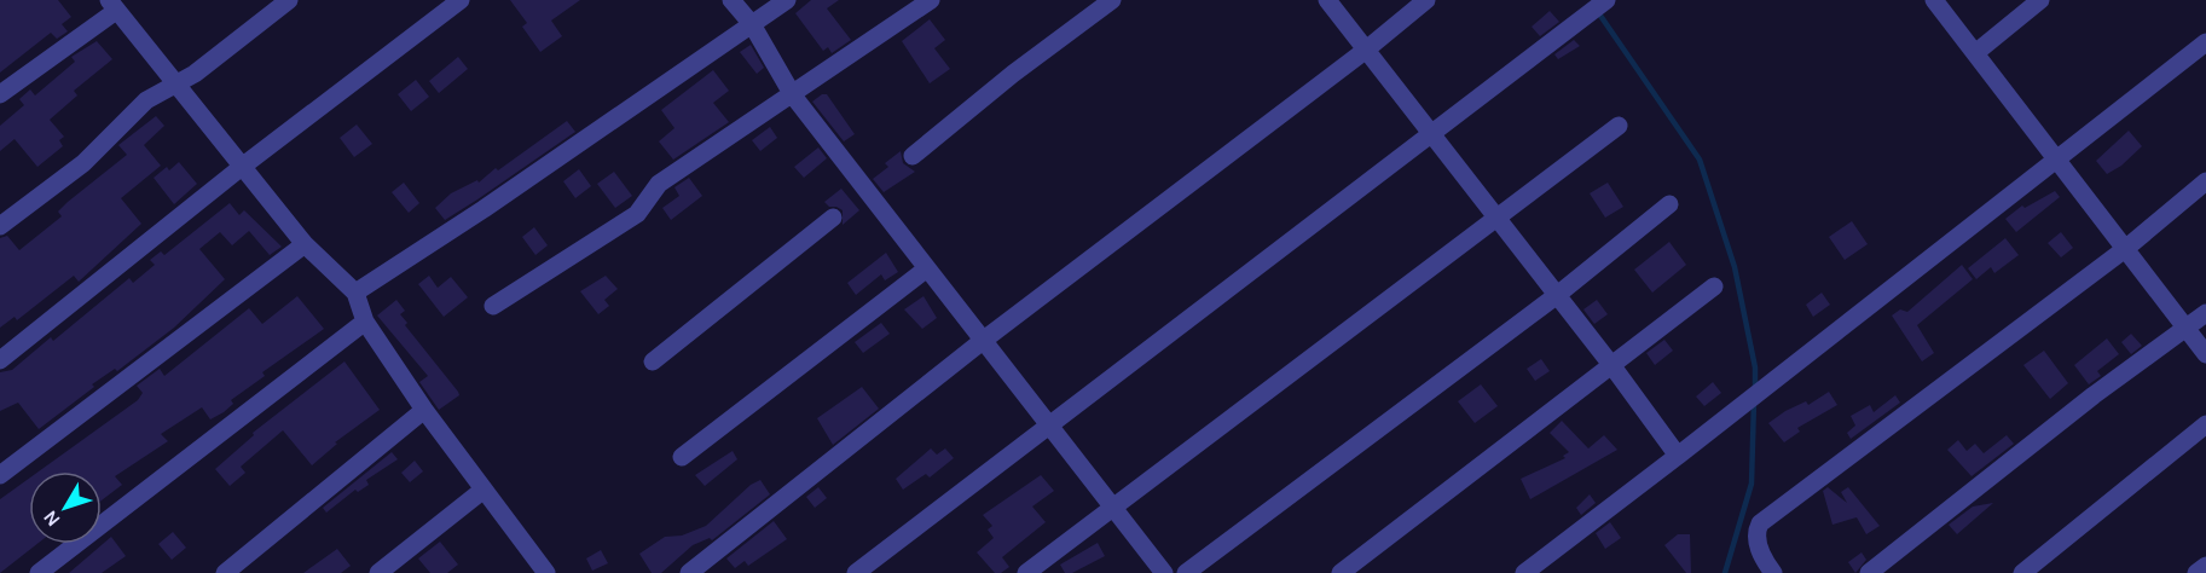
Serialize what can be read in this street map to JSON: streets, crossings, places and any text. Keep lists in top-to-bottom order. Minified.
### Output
{"north":"bottom left"}
